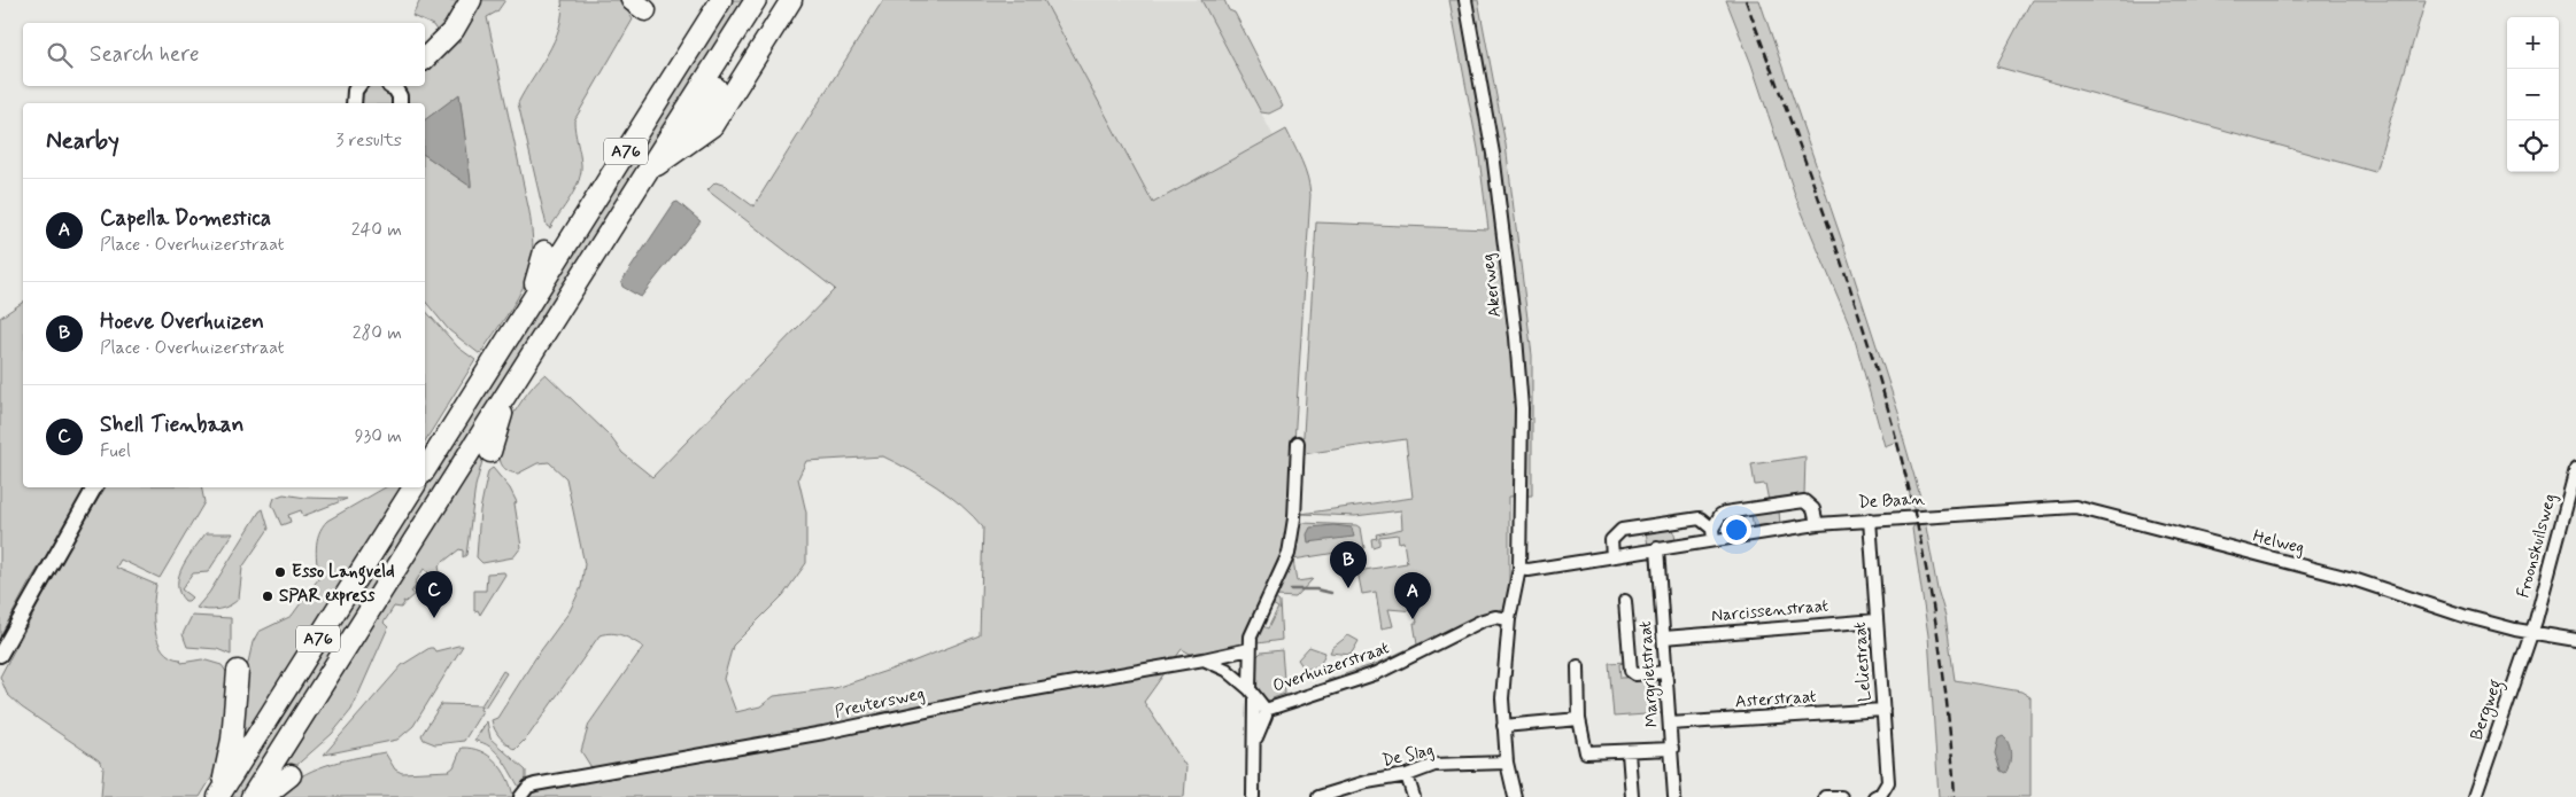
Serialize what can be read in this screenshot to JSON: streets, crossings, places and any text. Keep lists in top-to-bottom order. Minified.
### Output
{"streets":{"highway":["A76"],"street":["Akerweg","De Baan","Helweg","Froonskuilsweg","Narcissenstraat","Leliestraat","Overhuizerstraat","Margrietstraat","Asterstraat","Preutersweg","Bergweg","De Slag"]},"crossings":[["Akerweg","De Baan"],["Akerweg","Overhuizerstraat"],["Akerweg","De Slag"],["De Baan","Helweg"],["De Baan","Leliestraat"],["De Baan","Margrietstraat"],["Helweg","Froonskuilsweg"],["Helweg","Bergweg"],["Froonskuilsweg","Bergweg"],["Narcissenstraat","Leliestraat"],["Narcissenstraat","Margrietstraat"],["Leliestraat","Asterstraat"],["Overhuizerstraat","Preutersweg"],["Margrietstraat","Asterstraat"]],"places":["Esso Langveld","SPAR express"],"page":{"map_buttons":["+","−"],"search":"Search here","heading":["Nearby","3 results"],"list":[{"mark":"A","name":"Capella Domestica","note":"Place · Overhuizerstraat","value":"240 m"},{"mark":"B","name":"Hoeve Overhuizen","note":"Place · Overhuizerstraat","value":"280 m"},{"mark":"C","name":"Shell Tienbaan","note":"Fuel","value":"930 m"}],"pins":["B","C","A"]}}
